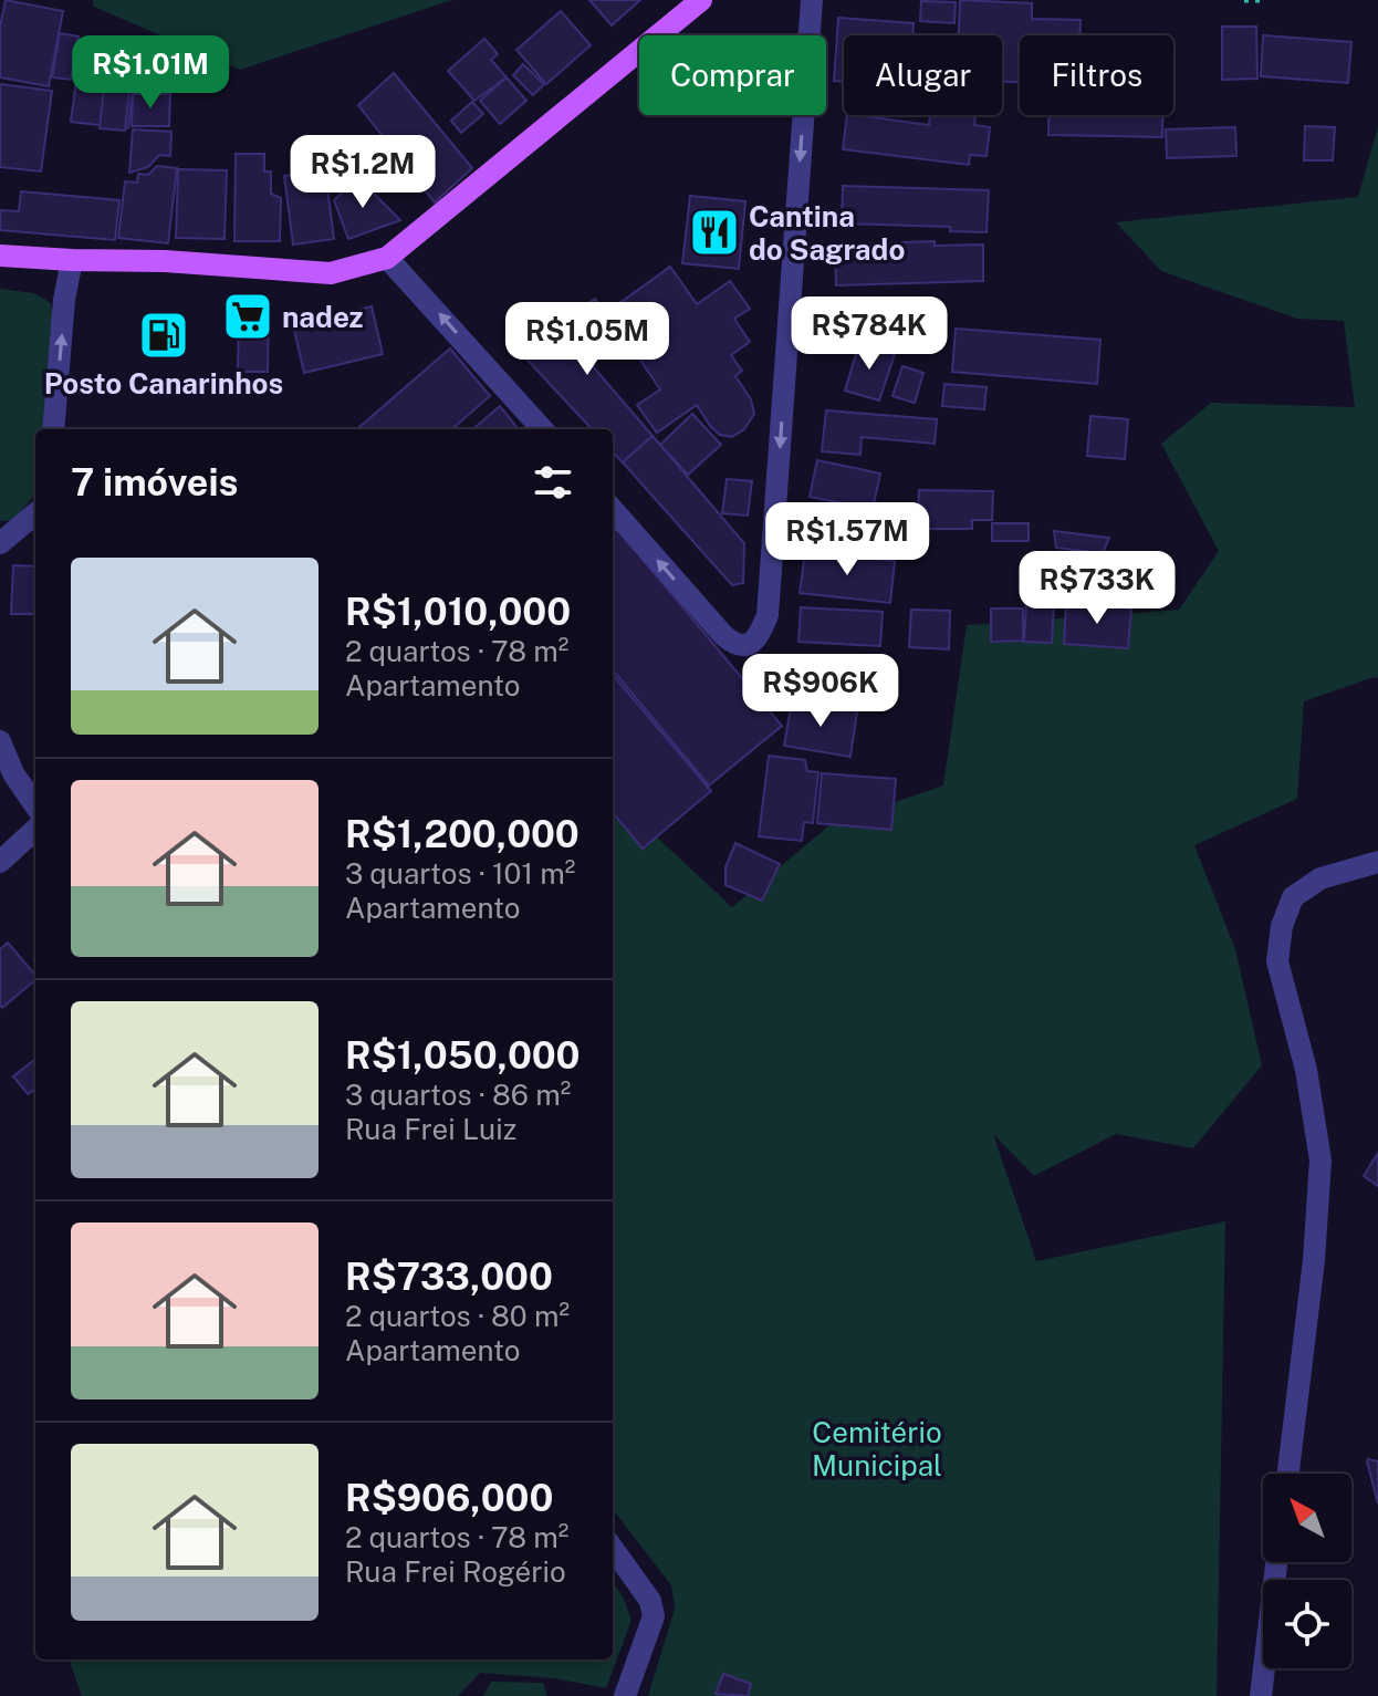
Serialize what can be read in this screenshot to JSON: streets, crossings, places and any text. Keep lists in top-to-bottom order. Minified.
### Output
{"parks":["Cemitério Municipal"],"places":{"restaurant":["Cantina do Sagrado"],"supermarket":["nadez"],"fuel station":["Posto Canarinhos"]},"north":"top left","page":{"price":["R$1.01M","R$1.2M","R$784K","R$1.05M","R$1.57M","R$733K","R$906K"],"chip":["Comprar","Alugar","Filtros"],"heading":"7 imóveis","list":[{"name":"R$1,010,000","note":"2 quartos · 78 m² · Apartamento"},{"name":"R$1,200,000","note":"3 quartos · 101 m² · Apartamento"},{"name":"R$1,050,000","note":"3 quartos · 86 m² · Rua Frei Luiz"},{"name":"R$733,000","note":"2 quartos · 80 m² · Apartamento"},{"name":"R$906,000","note":"2 quartos · 78 m² · Rua Frei Rogério"}]}}
